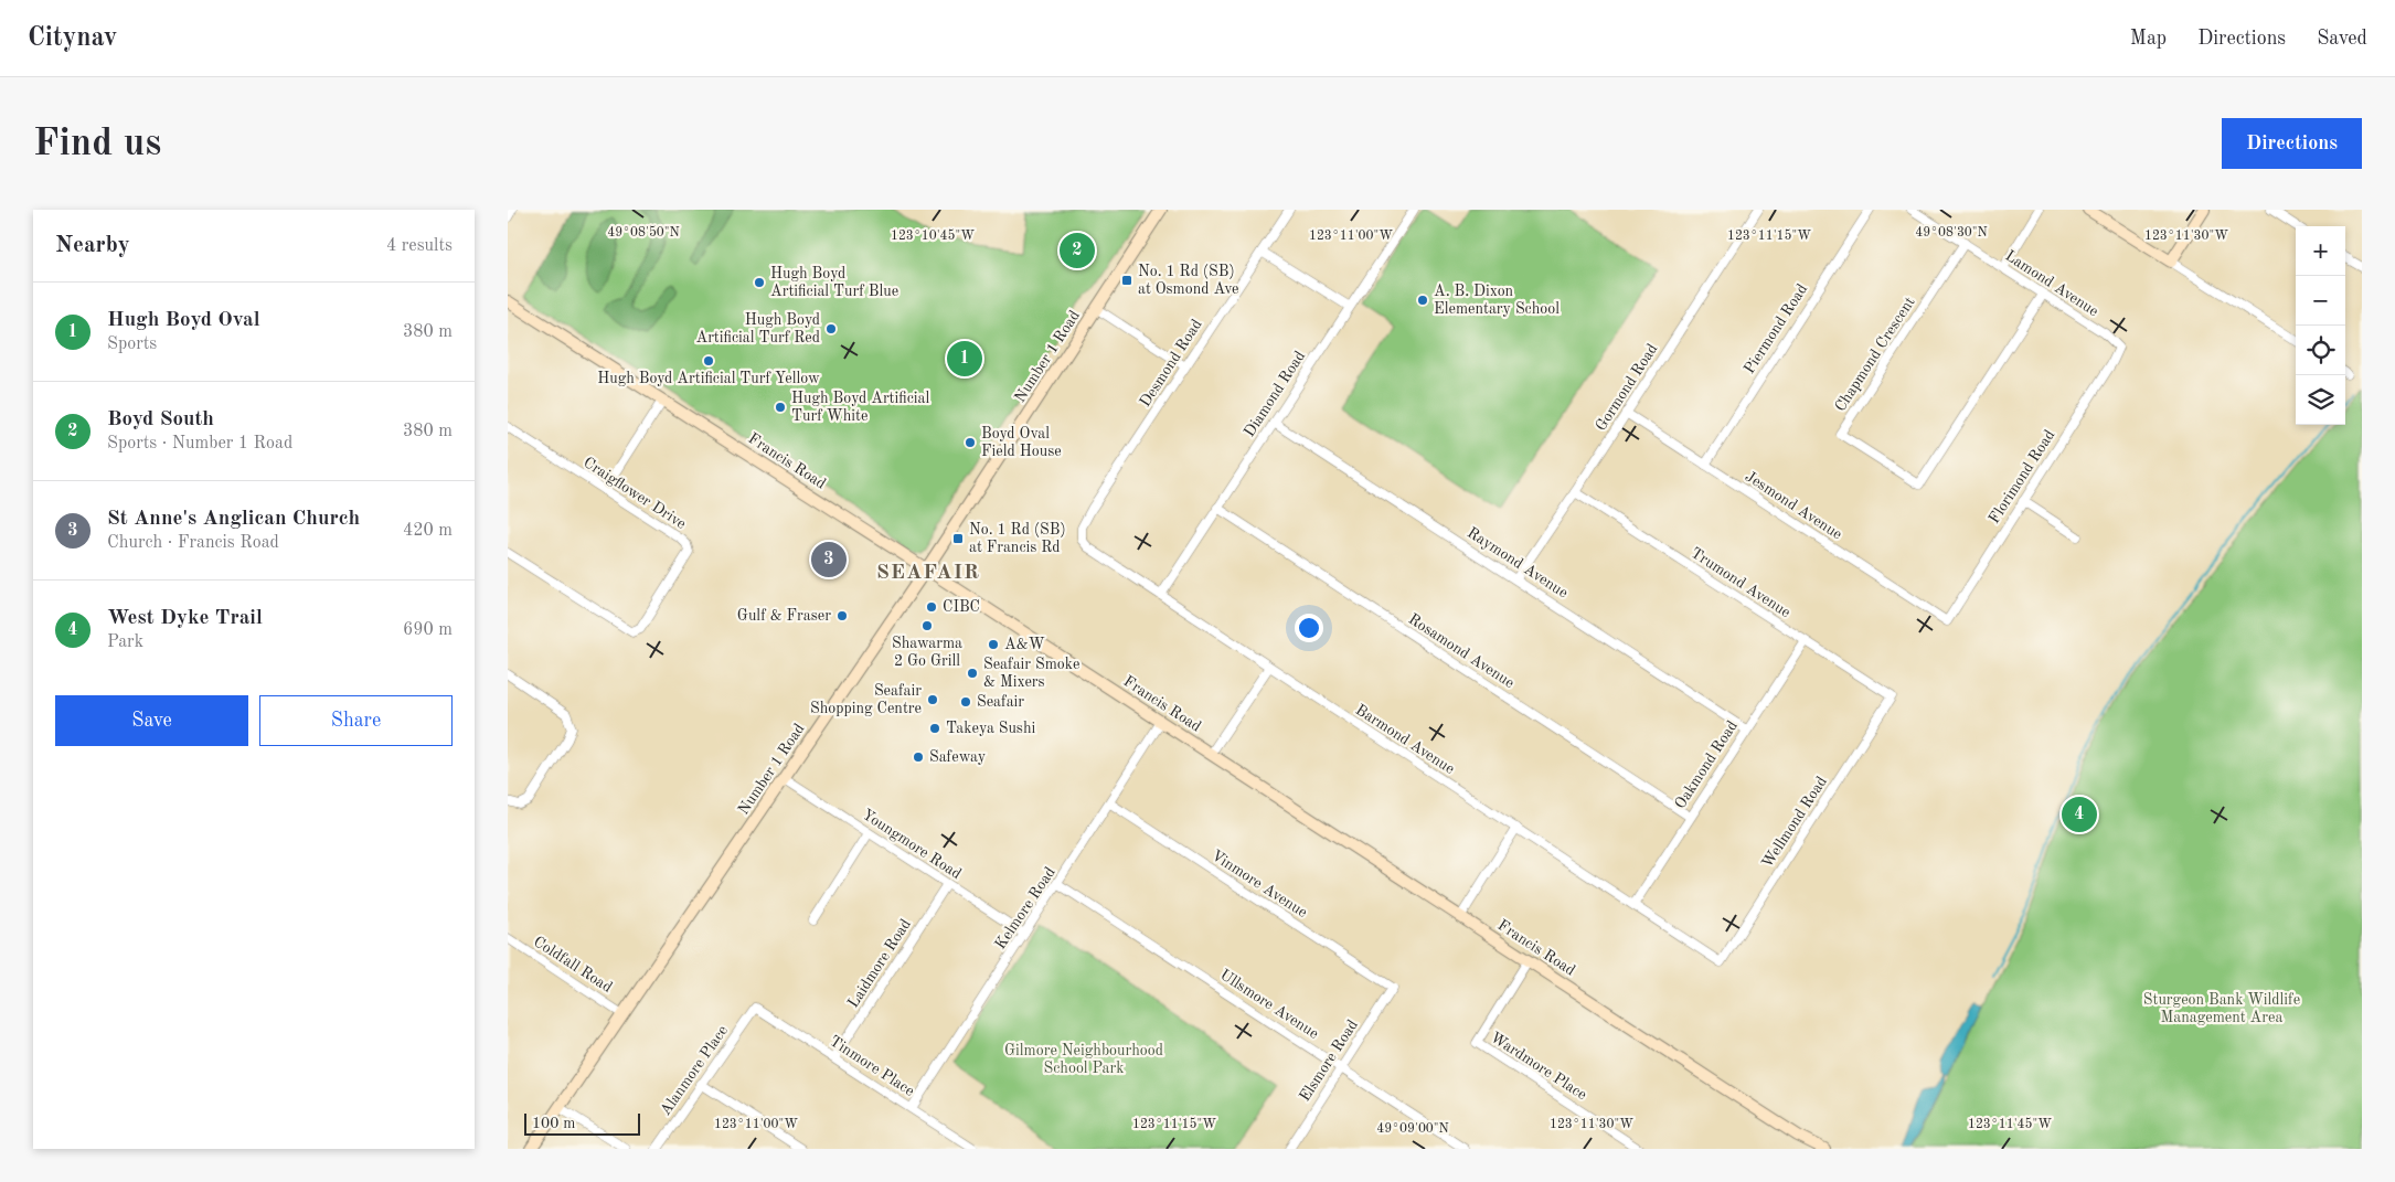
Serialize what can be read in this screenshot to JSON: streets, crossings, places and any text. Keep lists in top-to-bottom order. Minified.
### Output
{"streets":{"street":["Lamond Avenue","Piermond Road","Chapmond Crescent","Number 1 Road","Desmond Road","Gormond Road","Diamond Road","Francis Road","Florimond Road","Craigflower Drive","Jesmond Avenue","Raymond Avenue","Trumond Avenue","Rosamond Avenue","Barmond Avenue","Oakmond Road","Wellmond Road","Youngmore Road","Vinmore Avenue","Kelmore Road","Laidmore Road","Coldfall Road","Ullsmore Avenue","Elsmore Road","Tinmore Place","Wardmore Place","Alanmore Place"]},"crossings":[["Lamond Avenue","Chapmond Crescent"],["Lamond Avenue","Florimond Road"],["Piermond Road","Jesmond Avenue"],["Number 1 Road","Francis Road"],["Number 1 Road","Youngmore Road"],["Number 1 Road","Coldfall Road"],["Desmond Road","Barmond Avenue"],["Gormond Road","Jesmond Avenue"],["Gormond Road","Raymond Avenue"],["Gormond Road","Trumond Avenue"],["Diamond Road","Raymond Avenue"],["Diamond Road","Rosamond Avenue"],["Diamond Road","Barmond Avenue"],["Francis Road","Kelmore Road"],["Francis Road","Wardmore Place"],["Florimond Road","Jesmond Avenue"],["Raymond Avenue","Oakmond Road"],["Trumond Avenue","Oakmond Road"],["Trumond Avenue","Wellmond Road"],["Rosamond Avenue","Oakmond Road"],["Barmond Avenue","Oakmond Road"],["Barmond Avenue","Wellmond Road"],["Youngmore Road","Kelmore Road"],["Youngmore Road","Laidmore Road"],["Vinmore Avenue","Kelmore Road"],["Vinmore Avenue","Elsmore Road"],["Kelmore Road","Ullsmore Avenue"],["Kelmore Road","Tinmore Place"],["Laidmore Road","Tinmore Place"],["Ullsmore Avenue","Elsmore Road"],["Tinmore Place","Alanmore Place"]],"districts":["SEAFAIR"],"parks":["Sturgeon Bank Wildlife Management Area","Gilmore Neighbourhood School Park"],"places":{"transit":["No. 1 Rd (SB) at Osmond Ave","No. 1 Rd (SB) at Francis Rd"],"other":["Hugh Boyd Artificial Turf Blue","A. B. Dixon Elementary School","Hugh Boyd Artificial Turf Red","Hugh Boyd Artificial Turf Yellow","Hugh Boyd Artificial Turf White","Boyd Oval Field House","CIBC","Gulf & Fraser","Shawarma 2 Go Grill","A&W","Seafair Smoke & Mixers","Seafair Shopping Centre","Seafair","Takeya Sushi","Safeway"]},"scale_bar":"100 m","page":{"header":"Citynav","nav":["Map","Directions","Saved"],"buttons":["Directions",["Save","Share"]],"title":"Find us","heading":["Nearby","4 results"],"map_buttons":["+","−"],"pins":["2","1","3","4"],"list":[{"mark":"1","name":"Hugh Boyd Oval","note":"Sports","value":"380 m"},{"mark":"2","name":"Boyd South","note":"Sports · Number 1 Road","value":"380 m"},{"mark":"3","name":"St Anne's Anglican Church","note":"Church · Francis Road","value":"420 m"},{"mark":"4","name":"West Dyke Trail","note":"Park","value":"690 m"}],"scale":"100 m"},"coordinates":["49°08'50\"N","49°08'30\"N","123°11'30\"W","123°10'45\"W","123°11'00\"W","123°11'15\"W","123°11'45\"W","49°09'00\"N"]}
